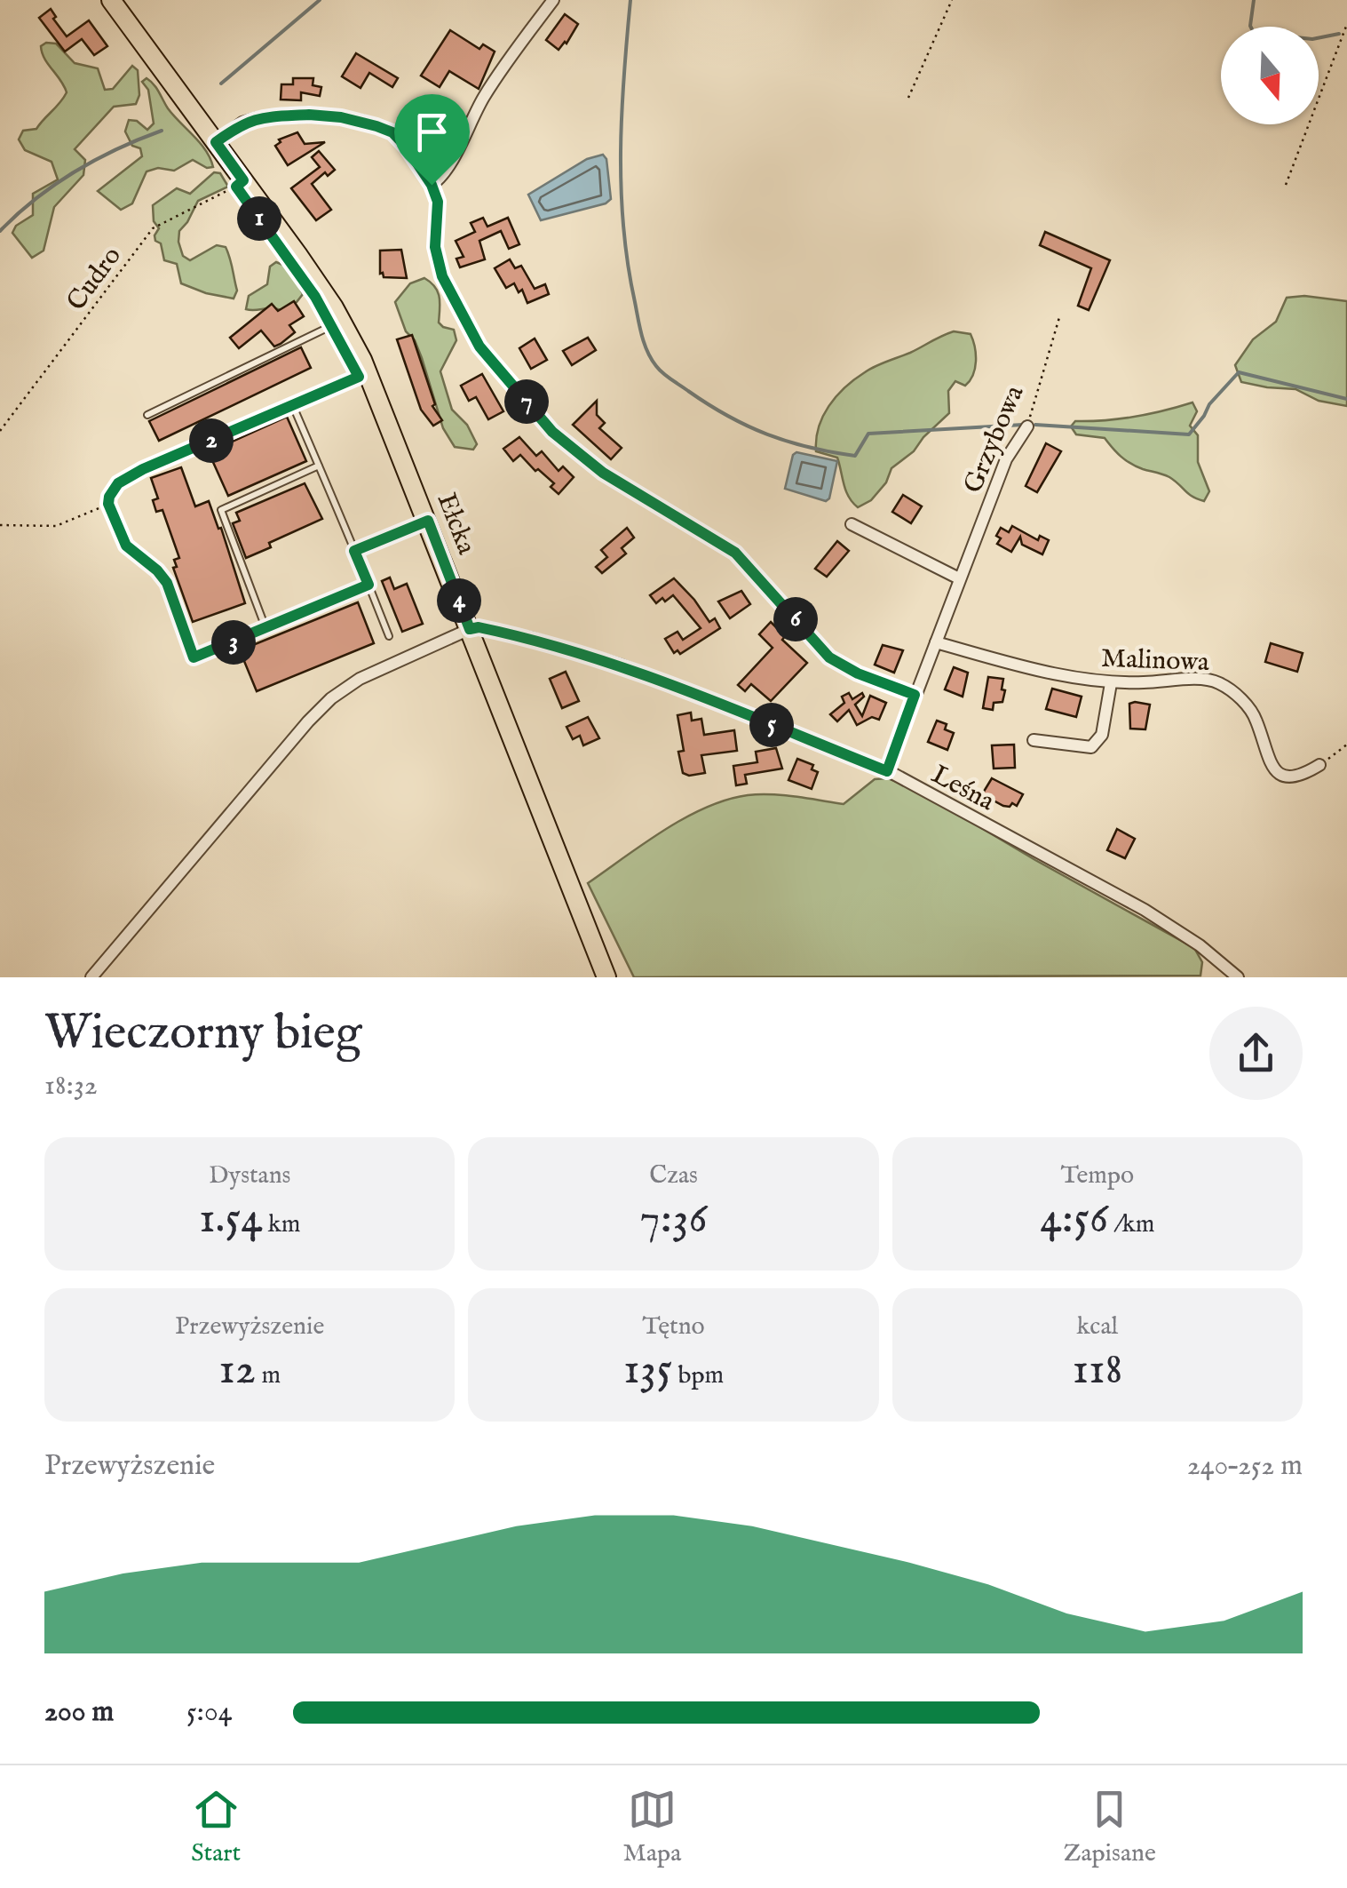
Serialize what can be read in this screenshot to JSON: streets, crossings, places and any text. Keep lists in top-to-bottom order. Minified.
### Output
{"streets":{"main road":["Ełcka"],"street":["Grzybowa","Malinowa","Leśna"],"path":["Cudro"]},"crossings":[["Cudro","Ełcka"],["Grzybowa","Malinowa"],["Grzybowa","Leśna"],["Ełcka","Leśna"]],"north":"bottom","page":{"pins":["1","7","2","4","6","3","5"],"heading":["Wieczorny bieg","18:32"],"stats":[["Dystans","1.54 km"],["Czas","7:36"],["Tempo","4:56 /km"],["Przewyższenie","12 m"],["Tętno","135 bpm"],["kcal","118"]],"chart":["Przewyższenie","240–252 m"],"list":[{"name":"200 m","note":"5:04"}],"tabs":["Start","Mapa","Zapisane"]}}
